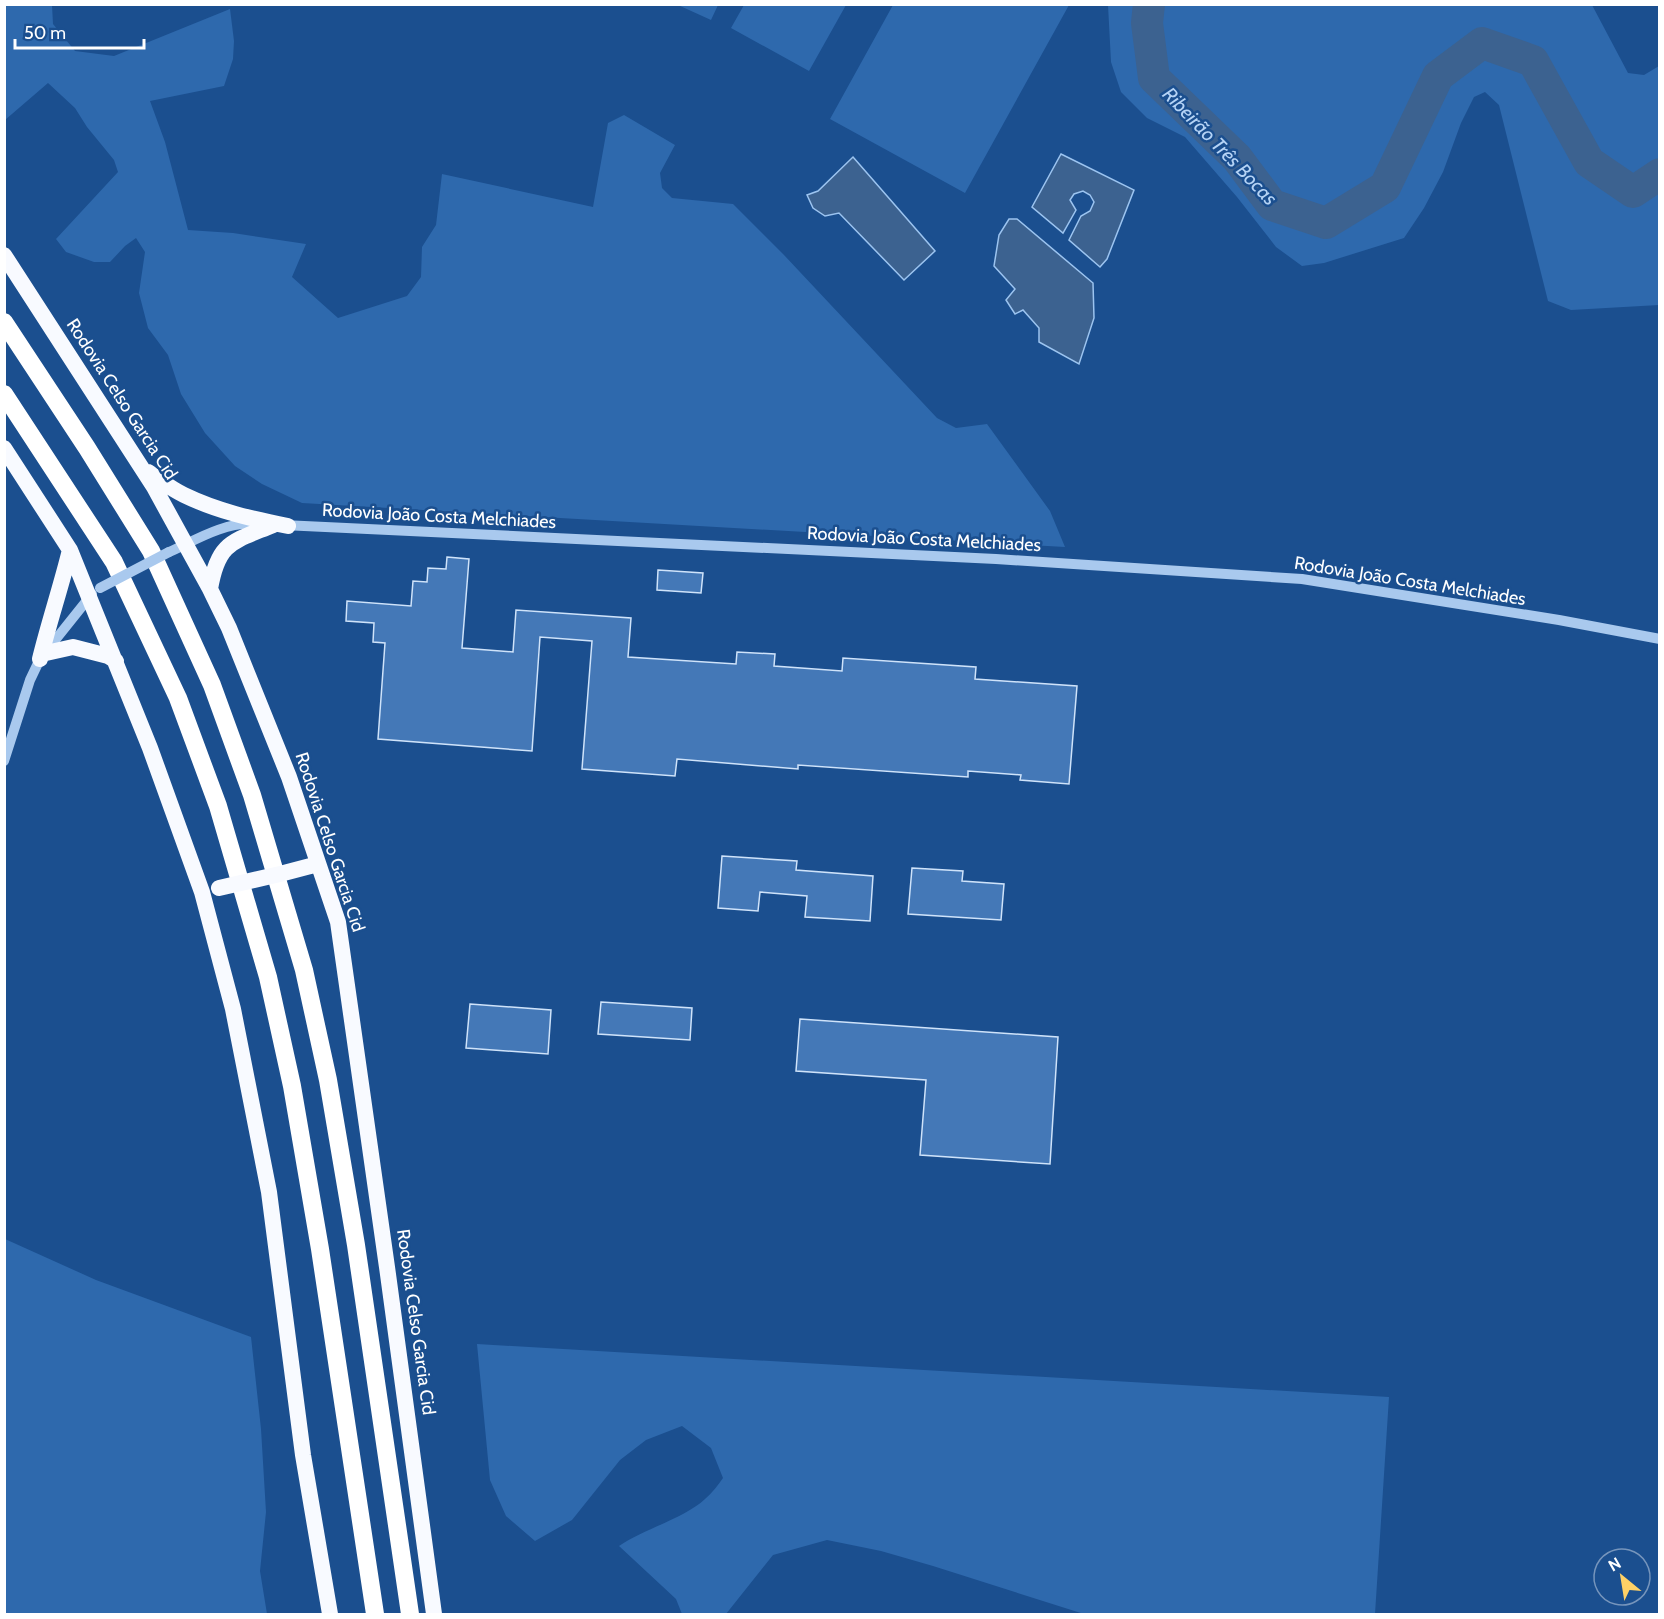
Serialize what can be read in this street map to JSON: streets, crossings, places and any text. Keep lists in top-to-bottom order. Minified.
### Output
{"streets":{"highway":["Rodovia Celso Garcia Cid"],"street":["Rodovia João Costa Melchiades"]},"crossings":[["Rodovia Celso Garcia Cid","Rodovia João Costa Melchiades"]],"water":["Ribeirão Três Bocas"],"scale_bar":"50 m","north":"top left"}
